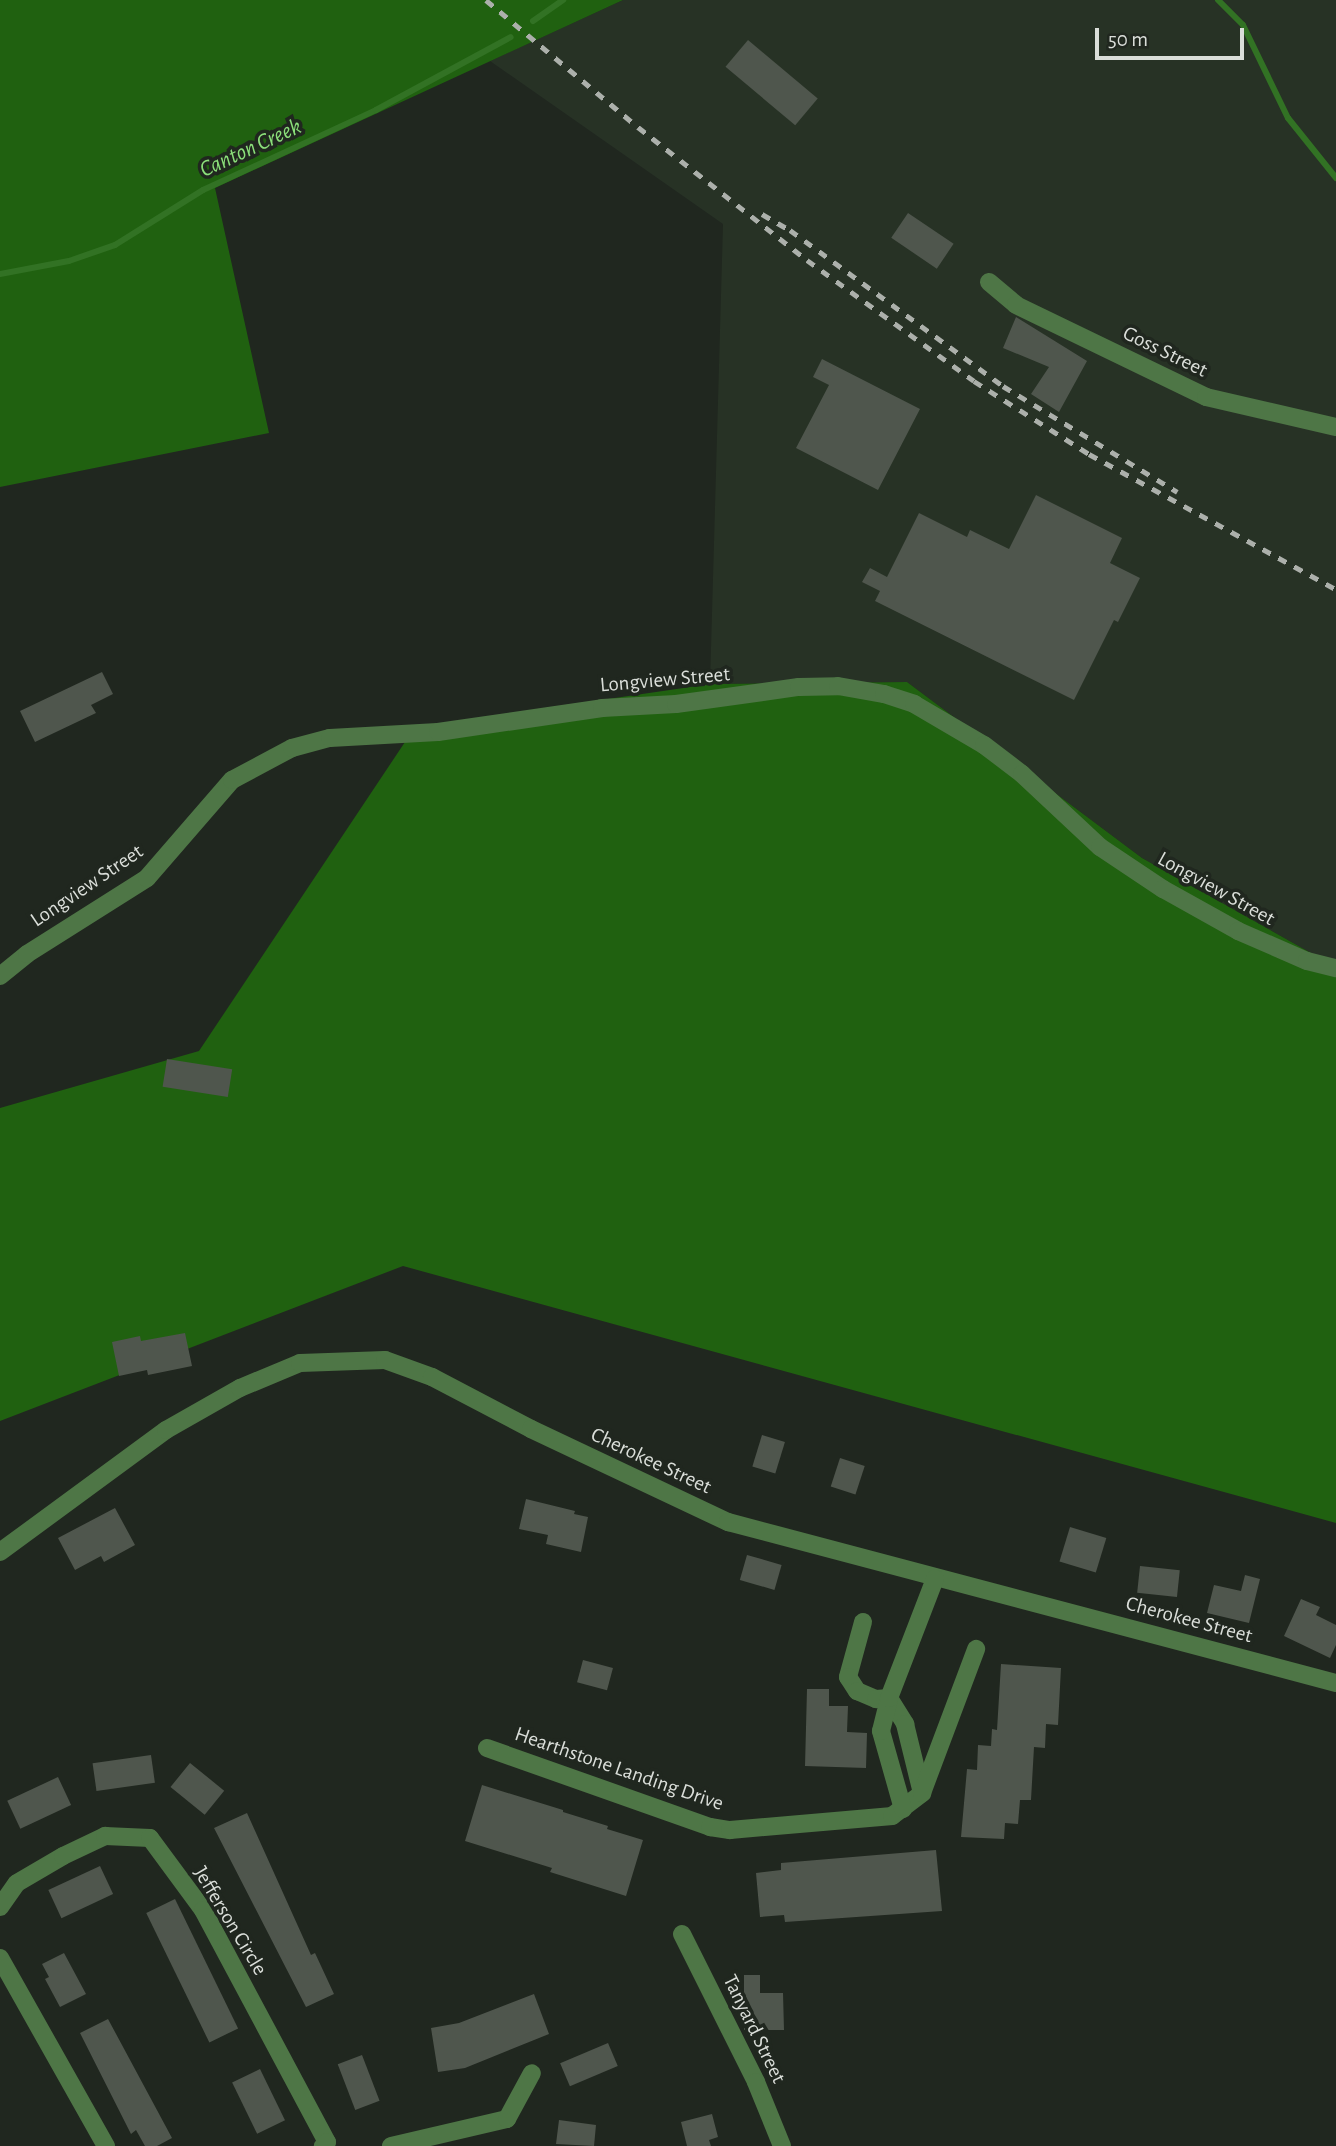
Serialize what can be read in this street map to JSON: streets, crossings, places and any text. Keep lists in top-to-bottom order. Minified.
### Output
{"streets":{"street":["Goss Street","Longview Street","Cherokee Street","Hearthstone Landing Drive","Jefferson Circle","Tanyard Street"]},"water":["Canton Creek"],"scale_bar":"50 m"}
